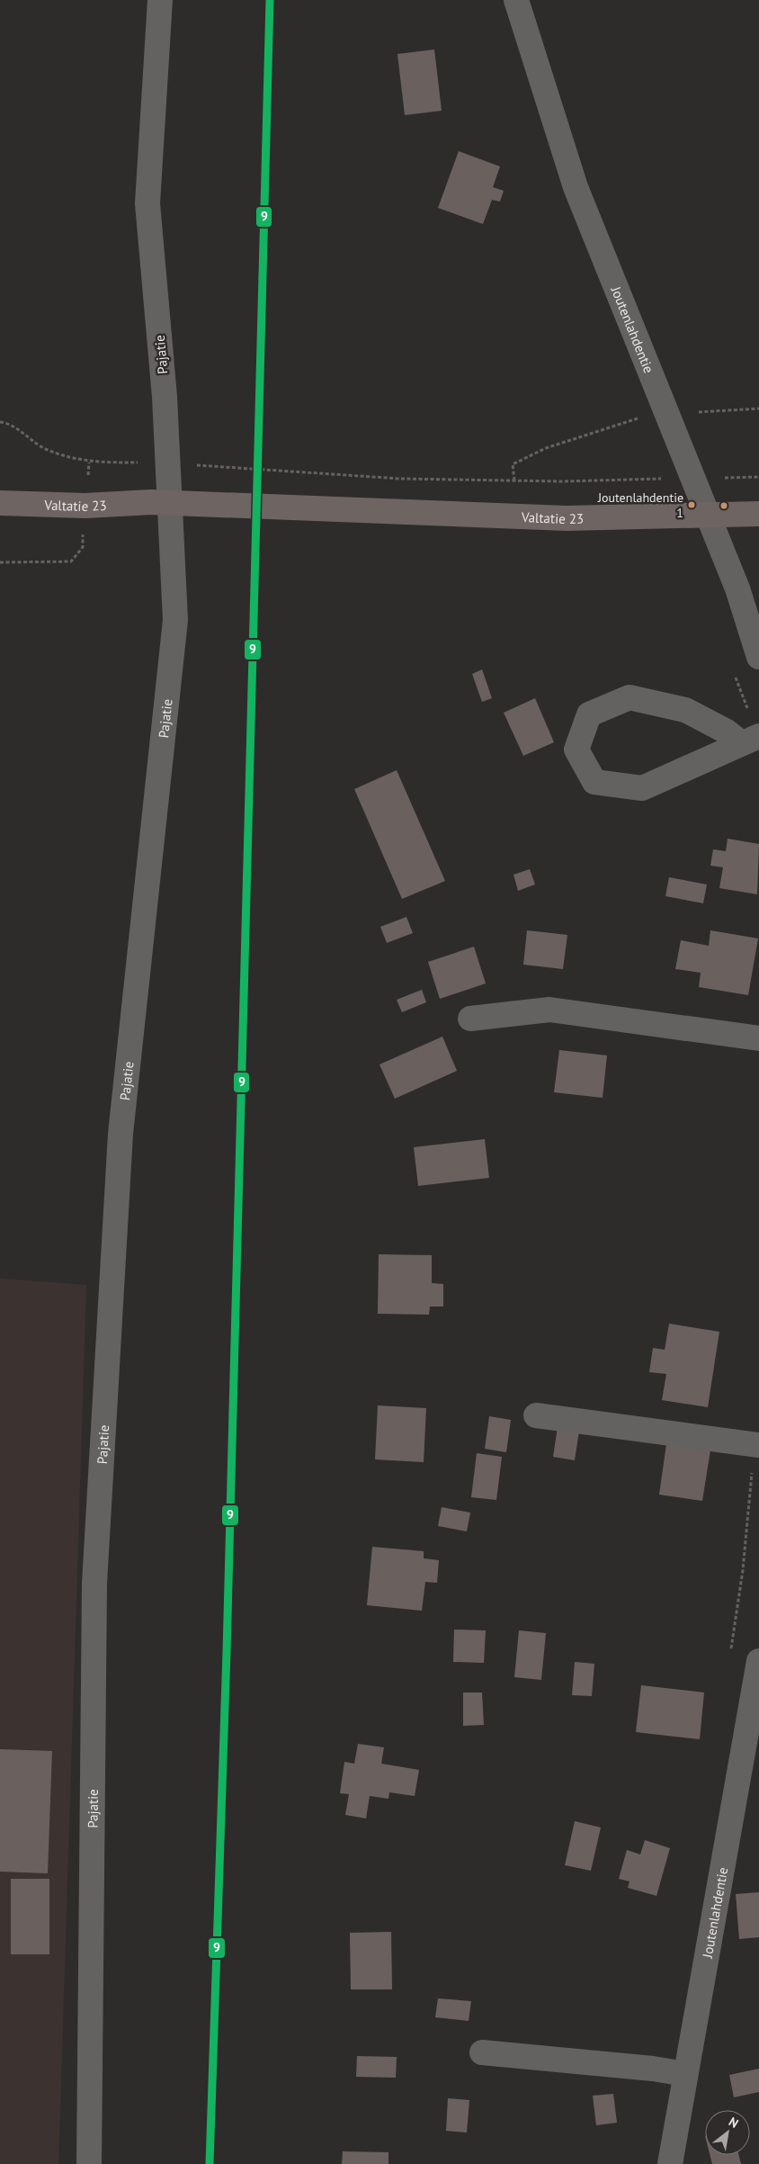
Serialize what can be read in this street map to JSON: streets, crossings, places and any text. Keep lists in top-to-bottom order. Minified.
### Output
{"streets":{"highway":["Valtatie 23"],"street":["Joutenlahdentie","Pajatie"]},"places":["Joutenlahdentie 1"],"lines":["transit line 9"],"north":"top right"}
